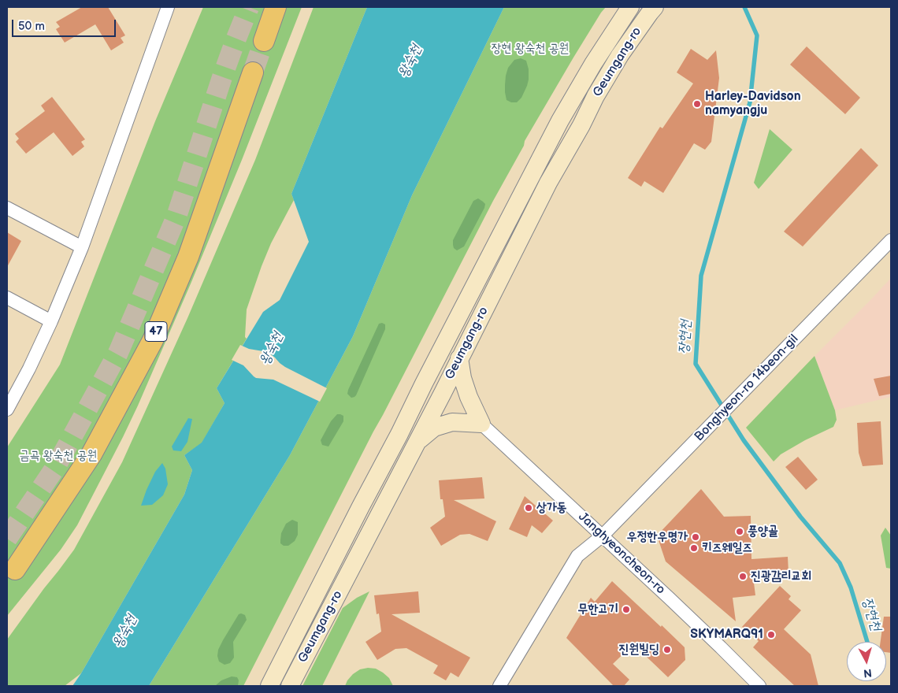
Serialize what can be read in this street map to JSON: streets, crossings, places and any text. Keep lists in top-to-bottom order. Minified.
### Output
{"streets":{"highway":["47"],"main road":["Geumgang-ro"],"street":["Bonghyeon-ro 14beon-gil","Janghyeoncheon-ro"]},"crossings":[["Bonghyeon-ro 14beon-gil","Janghyeoncheon-ro"]],"water":["왕숙천","장현천"],"parks":["장현 왕숙천 공원","금곡 왕숙천 공원"],"places":["Harley-Davidson namyangju","상가동","풍양골","우정한우명가","키즈웨일즈","진광감리교회","무한고기","SKYMARQ91","진원빌딩"],"scale_bar":"50 m","north":"bottom"}
